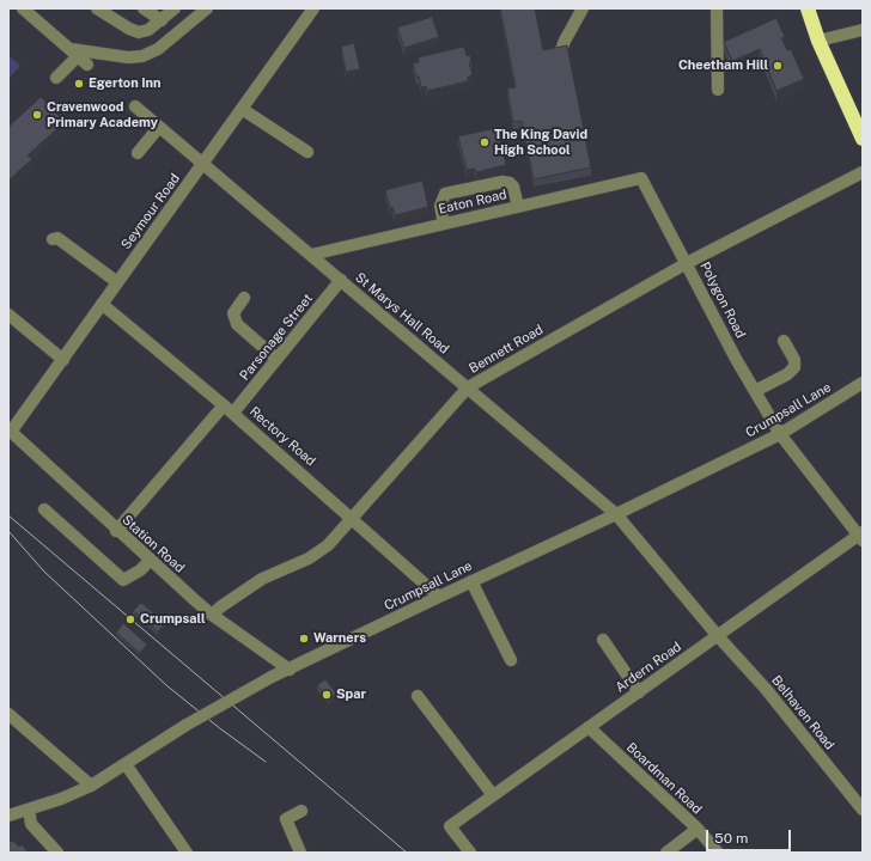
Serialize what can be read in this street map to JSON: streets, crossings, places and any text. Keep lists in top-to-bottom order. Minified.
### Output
{"streets":{"street":["Eaton Road","Seymour Road","Polygon Road","St Marys Hall Road","Parsonage Street","Bennett Road","Crumpsall Lane","Rectory Road","Station Road","Ardern Road","Belhaven Road","Boardman Road"]},"crossings":[["Eaton Road","Polygon Road"],["Eaton Road","St Marys Hall Road"],["Seymour Road","St Marys Hall Road"],["Seymour Road","Rectory Road"],["Seymour Road","Station Road"],["Polygon Road","Bennett Road"],["Polygon Road","Crumpsall Lane"],["Polygon Road","Ardern Road"],["St Marys Hall Road","Parsonage Street"],["St Marys Hall Road","Bennett Road"],["St Marys Hall Road","Crumpsall Lane"],["St Marys Hall Road","Ardern Road"],["St Marys Hall Road","Belhaven Road"],["Parsonage Street","Rectory Road"],["Parsonage Street","Station Road"],["Bennett Road","Rectory Road"],["Bennett Road","Station Road"],["Crumpsall Lane","Rectory Road"],["Crumpsall Lane","Station Road"],["Ardern Road","Belhaven Road"],["Ardern Road","Boardman Road"]],"places":["Cheetham Hill","Egerton Inn","Cravenwood Primary Academy","The King David High School","Crumpsall","Warners","Spar"],"scale_bar":"50 m"}
